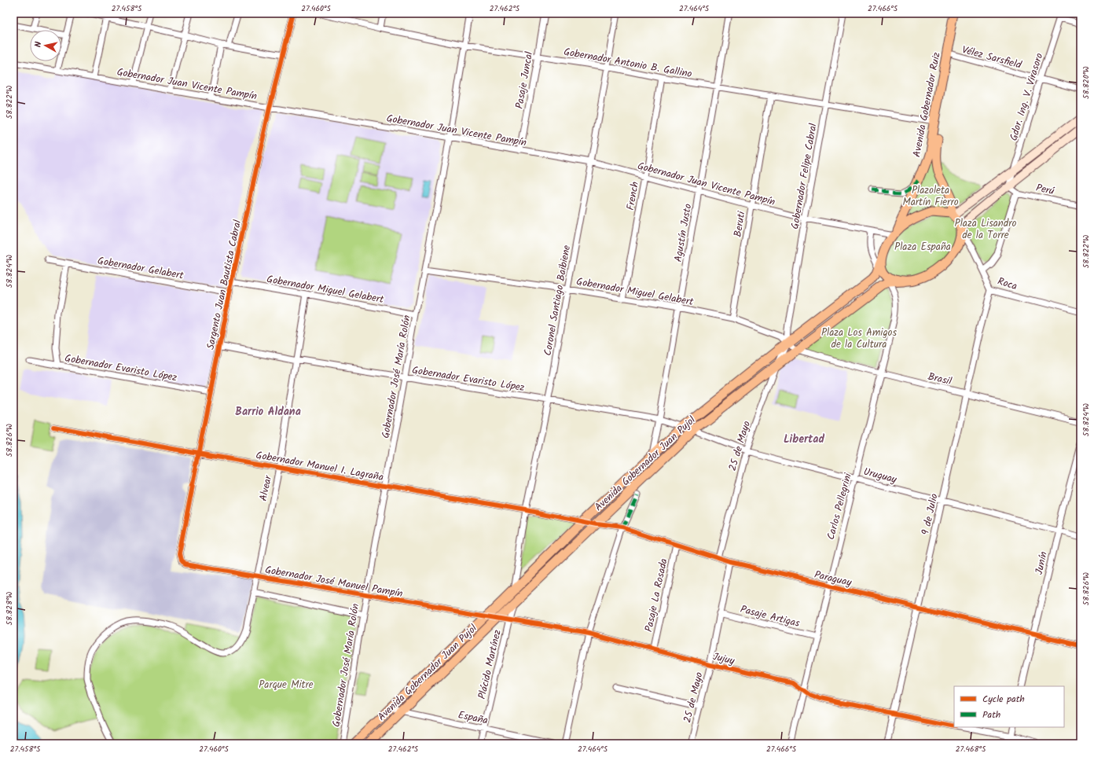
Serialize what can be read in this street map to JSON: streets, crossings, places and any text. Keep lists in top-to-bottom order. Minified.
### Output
{"streets":{"main road":["Avenida Gobernador Ruiz","Avenida Gobernador Juan Pujol"],"street":["Vélez Sarsfield","Gobernador Antonio B. Gallino","Pasaje Juncal","Gobernador Juan Vicente Pampín","Gdor. Ing. V. Virasoro","Gobernador Felipe Cabral","Perú","French","Beruti","Agustín Justo","Gobernador Gelabert","Roca","Sargento Juan Bautista Cabral","Gobernador Miguel Gelabert","Coronel Santiago Baibiene","Gobernador Evaristo López","Gobernador José María Rolón","Brasil","25 de Mayo","Gobernador Manuel I. Lagraña","Uruguay","Alvear","Carlos Pellegrini","9 de Julio","Junín","Paraguay","Gobernador José Manuel Pampín","Pasaje La Rosada","Pasaje Artigas","Jujuy","Plácido Martínez","España"]},"crossings":[["Vélez Sarsfield","Gdor. Ing. V. Virasoro"],["Vélez Sarsfield","Avenida Gobernador Ruiz"],["Gobernador Antonio B. Gallino","Pasaje Juncal"],["Gobernador Antonio B. Gallino","Avenida Gobernador Ruiz"],["Gobernador Antonio B. Gallino","Gobernador Felipe Cabral"],["Gobernador Antonio B. Gallino","French"],["Gobernador Antonio B. Gallino","Beruti"],["Gobernador Antonio B. Gallino","Agustín Justo"],["Gobernador Antonio B. Gallino","Coronel Santiago Baibiene"],["Gobernador Antonio B. Gallino","Gobernador José María Rolón"],["Pasaje Juncal","Gobernador Juan Vicente Pampín"],["Gobernador Juan Vicente Pampín","Avenida Gobernador Ruiz"],["Gobernador Juan Vicente Pampín","Gobernador Felipe Cabral"],["Gobernador Juan Vicente Pampín","French"],["Gobernador Juan Vicente Pampín","Beruti"],["Gobernador Juan Vicente Pampín","Agustín Justo"],["Gobernador Juan Vicente Pampín","Roca"],["Gobernador Juan Vicente Pampín","Sargento Juan Bautista Cabral"],["Gobernador Juan Vicente Pampín","Coronel Santiago Baibiene"],["Gobernador Juan Vicente Pampín","Gobernador José María Rolón"],["Gobernador Juan Vicente Pampín","Avenida Gobernador Juan Pujol"],["Gobernador Juan Vicente Pampín","Carlos Pellegrini"],["Gdor. Ing. V. Virasoro","Perú"],["Avenida Gobernador Ruiz","Roca"],["Avenida Gobernador Ruiz","Avenida Gobernador Juan Pujol"],["Avenida Gobernador Ruiz","Carlos Pellegrini"],["Gobernador Felipe Cabral","Gobernador Miguel Gelabert"],["Gobernador Felipe Cabral","25 de Mayo"],["Gobernador Felipe Cabral","Avenida Gobernador Juan Pujol"],["French","Gobernador Miguel Gelabert"],["Beruti","Gobernador Miguel Gelabert"],["Agustín Justo","Gobernador Miguel Gelabert"],["Agustín Justo","Gobernador Evaristo López"],["Agustín Justo","Avenida Gobernador Juan Pujol"],["Agustín Justo","Uruguay"],["Gobernador Gelabert","Sargento Juan Bautista Cabral"],["Roca","Avenida Gobernador Juan Pujol"],["Roca","Carlos Pellegrini"],["Roca","9 de Julio"],["Sargento Juan Bautista Cabral","Gobernador Miguel Gelabert"],["Sargento Juan Bautista Cabral","Gobernador Evaristo López"],["Sargento Juan Bautista Cabral","Gobernador Manuel I. Lagraña"],["Sargento Juan Bautista Cabral","Gobernador José Manuel Pampín"],["Gobernador Miguel Gelabert","Coronel Santiago Baibiene"],["Gobernador Miguel Gelabert","Gobernador José María Rolón"],["Gobernador Miguel Gelabert","Brasil"],["Gobernador Miguel Gelabert","25 de Mayo"],["Gobernador Miguel Gelabert","Avenida Gobernador Juan Pujol"],["Gobernador Miguel Gelabert","Alvear"],["Coronel Santiago Baibiene","Gobernador Evaristo López"],["Coronel Santiago Baibiene","Avenida Gobernador Juan Pujol"],["Coronel Santiago Baibiene","Gobernador Manuel I. Lagraña"],["Coronel Santiago Baibiene","Plácido Martínez"],["Gobernador Evaristo López","Gobernador José María Rolón"],["Gobernador Evaristo López","Uruguay"],["Gobernador Evaristo López","Alvear"],["Gobernador José María Rolón","Gobernador Manuel I. Lagraña"],["Gobernador José María Rolón","Gobernador José Manuel Pampín"],["Brasil","Avenida Gobernador Juan Pujol"],["Brasil","Carlos Pellegrini"],["Brasil","9 de Julio"],["25 de Mayo","Avenida Gobernador Juan Pujol"],["25 de Mayo","Uruguay"],["25 de Mayo","Paraguay"],["25 de Mayo","Pasaje Artigas"],["25 de Mayo","Jujuy"],["Avenida Gobernador Juan Pujol","Gobernador Manuel I. Lagraña"],["Avenida Gobernador Juan Pujol","Uruguay"],["Avenida Gobernador Juan Pujol","Carlos Pellegrini"],["Avenida Gobernador Juan Pujol","Paraguay"],["Avenida Gobernador Juan Pujol","Gobernador José Manuel Pampín"],["Avenida Gobernador Juan Pujol","Jujuy"],["Avenida Gobernador Juan Pujol","Plácido Martínez"],["Avenida Gobernador Juan Pujol","España"],["Gobernador Manuel I. Lagraña","Alvear"],["Gobernador Manuel I. Lagraña","Paraguay"],["Uruguay","Carlos Pellegrini"],["Uruguay","9 de Julio"],["Uruguay","Junín"],["Alvear","Gobernador José Manuel Pampín"],["Carlos Pellegrini","Paraguay"],["Carlos Pellegrini","Pasaje Artigas"],["Carlos Pellegrini","Jujuy"],["9 de Julio","Paraguay"],["9 de Julio","Jujuy"],["Junín","Paraguay"],["Paraguay","Pasaje La Rosada"],["Gobernador José Manuel Pampín","Jujuy"],["Pasaje La Rosada","Jujuy"],["Jujuy","Plácido Martínez"],["Plácido Martínez","España"]],"districts":["Barrio Aldana","Libertad"],"parks":["Plazoleta Martín Fierro","Plaza Lisandro de la Torre","Plaza España","Plaza Los Amigos de la Cultura","Parque Mitre"],"legend":["Cycle path","Path"],"north":"left","coordinates":["27.458°S","27.460°S","27.462°S","27.464°S","27.466°S","58.820°W","58.822°W","58.824°W","58.826°W","58.828°W","27.468°S"]}
